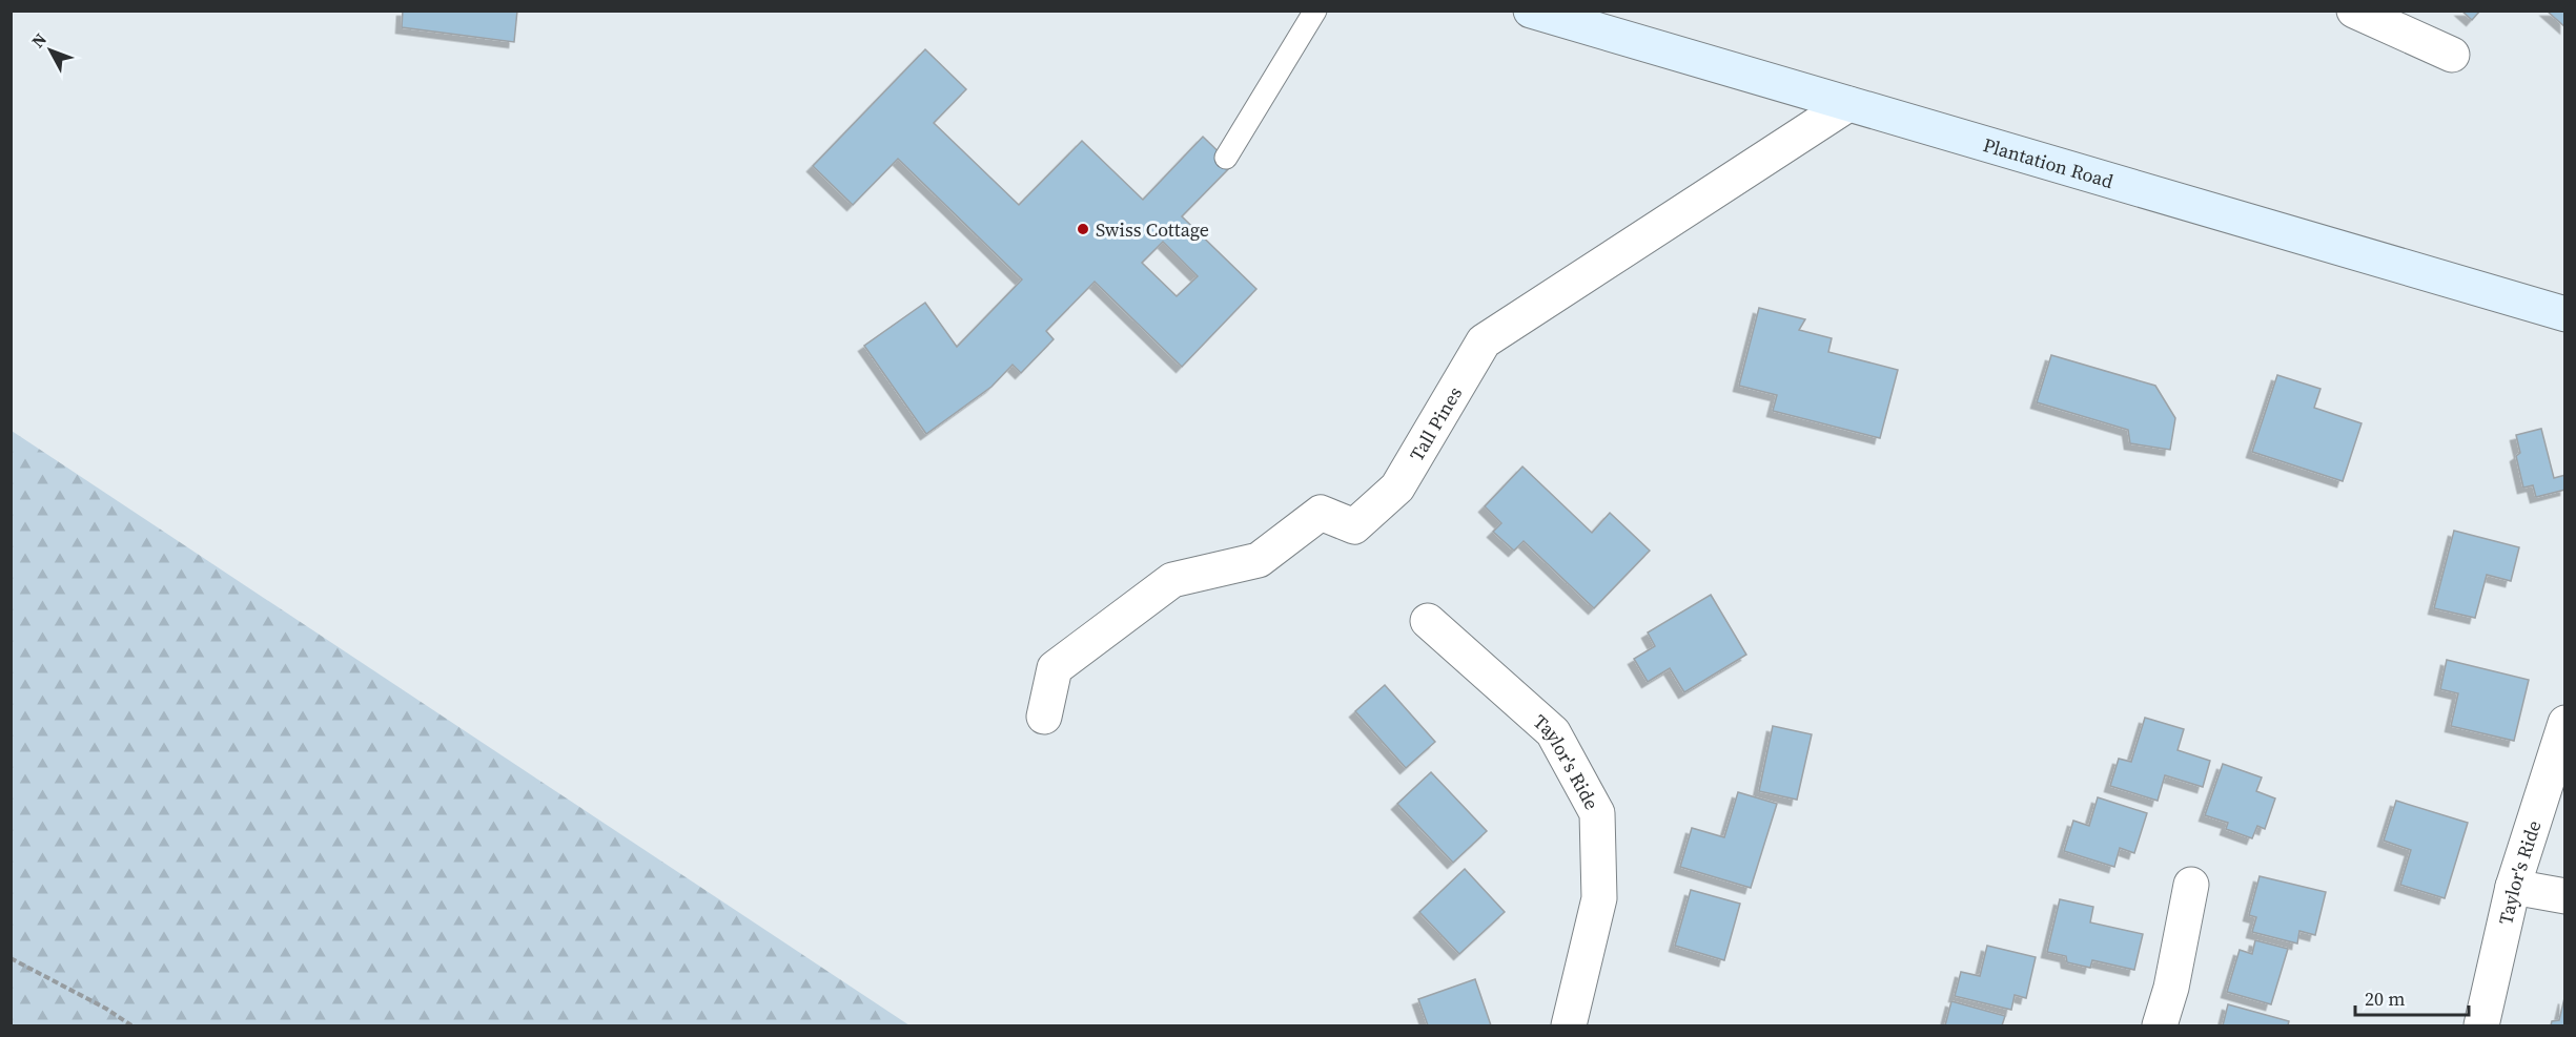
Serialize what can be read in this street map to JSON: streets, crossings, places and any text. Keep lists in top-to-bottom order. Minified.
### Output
{"streets":{"street":["Plantation Road","Tall Pines","Taylor's Ride"]},"crossings":[["Plantation Road","Tall Pines"]],"places":["Swiss Cottage"],"scale_bar":"20 m","north":"top left"}
